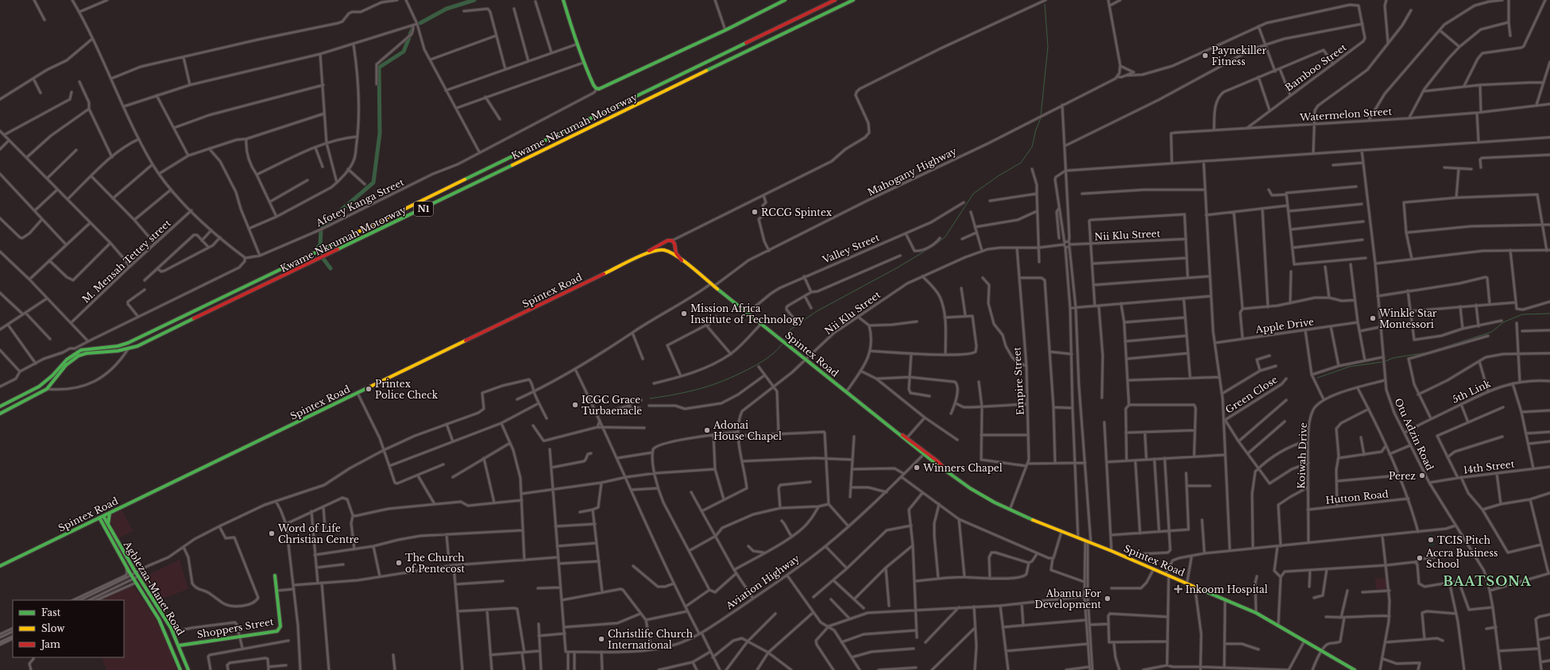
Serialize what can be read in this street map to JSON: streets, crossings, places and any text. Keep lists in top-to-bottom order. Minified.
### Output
{"streets":{"main road":["Kwame Nkrumah Motorway","N1","Spintex Road","Agblezaa-Manet Road","Shoppers Street"],"street":["Bamboo Street","Watermelon Street","Mahogany Highway","Afotey Kanga Street","Nii Klu Street","Valley Street","M. Mensah Tettey street","Apple Drive","Empire Street","5th Link","Green Close","Otu Adzin Road","Koiwah Drive","14th Street","Hutton Road","Aviation Highway"]},"crossings":[["Bamboo Street","Watermelon Street"],["Bamboo Street","Mahogany Highway"],["Mahogany Highway","Spintex Road"],["Nii Klu Street","Spintex Road"],["Nii Klu Street","Empire Street"],["Valley Street","Spintex Road"],["Spintex Road","Aviation Highway"],["Spintex Road","Agblezaa-Manet Road"],["5th Link","Otu Adzin Road"],["Otu Adzin Road","14th Street"],["Koiwah Drive","Hutton Road"],["Agblezaa-Manet Road","Shoppers Street"]],"districts":["BAATSONA"],"places":{"other":["Paynekiller Fitness","RCCG Spintex","Mission Africa Institute of Technology","Winkle Star Montessori","Printex Police Check","ICGC Grace Turbaenacle","Adonai House Chapel","Winners Chapel","Perez","Word of Life Christian Centre","TCIS Pitch","Accra Business School","The Church of Pentecost","Abantu For Development","Christlife Church International"],"health":["Inkoom Hospital"]},"legend":["Fast","Slow","Jam"]}
